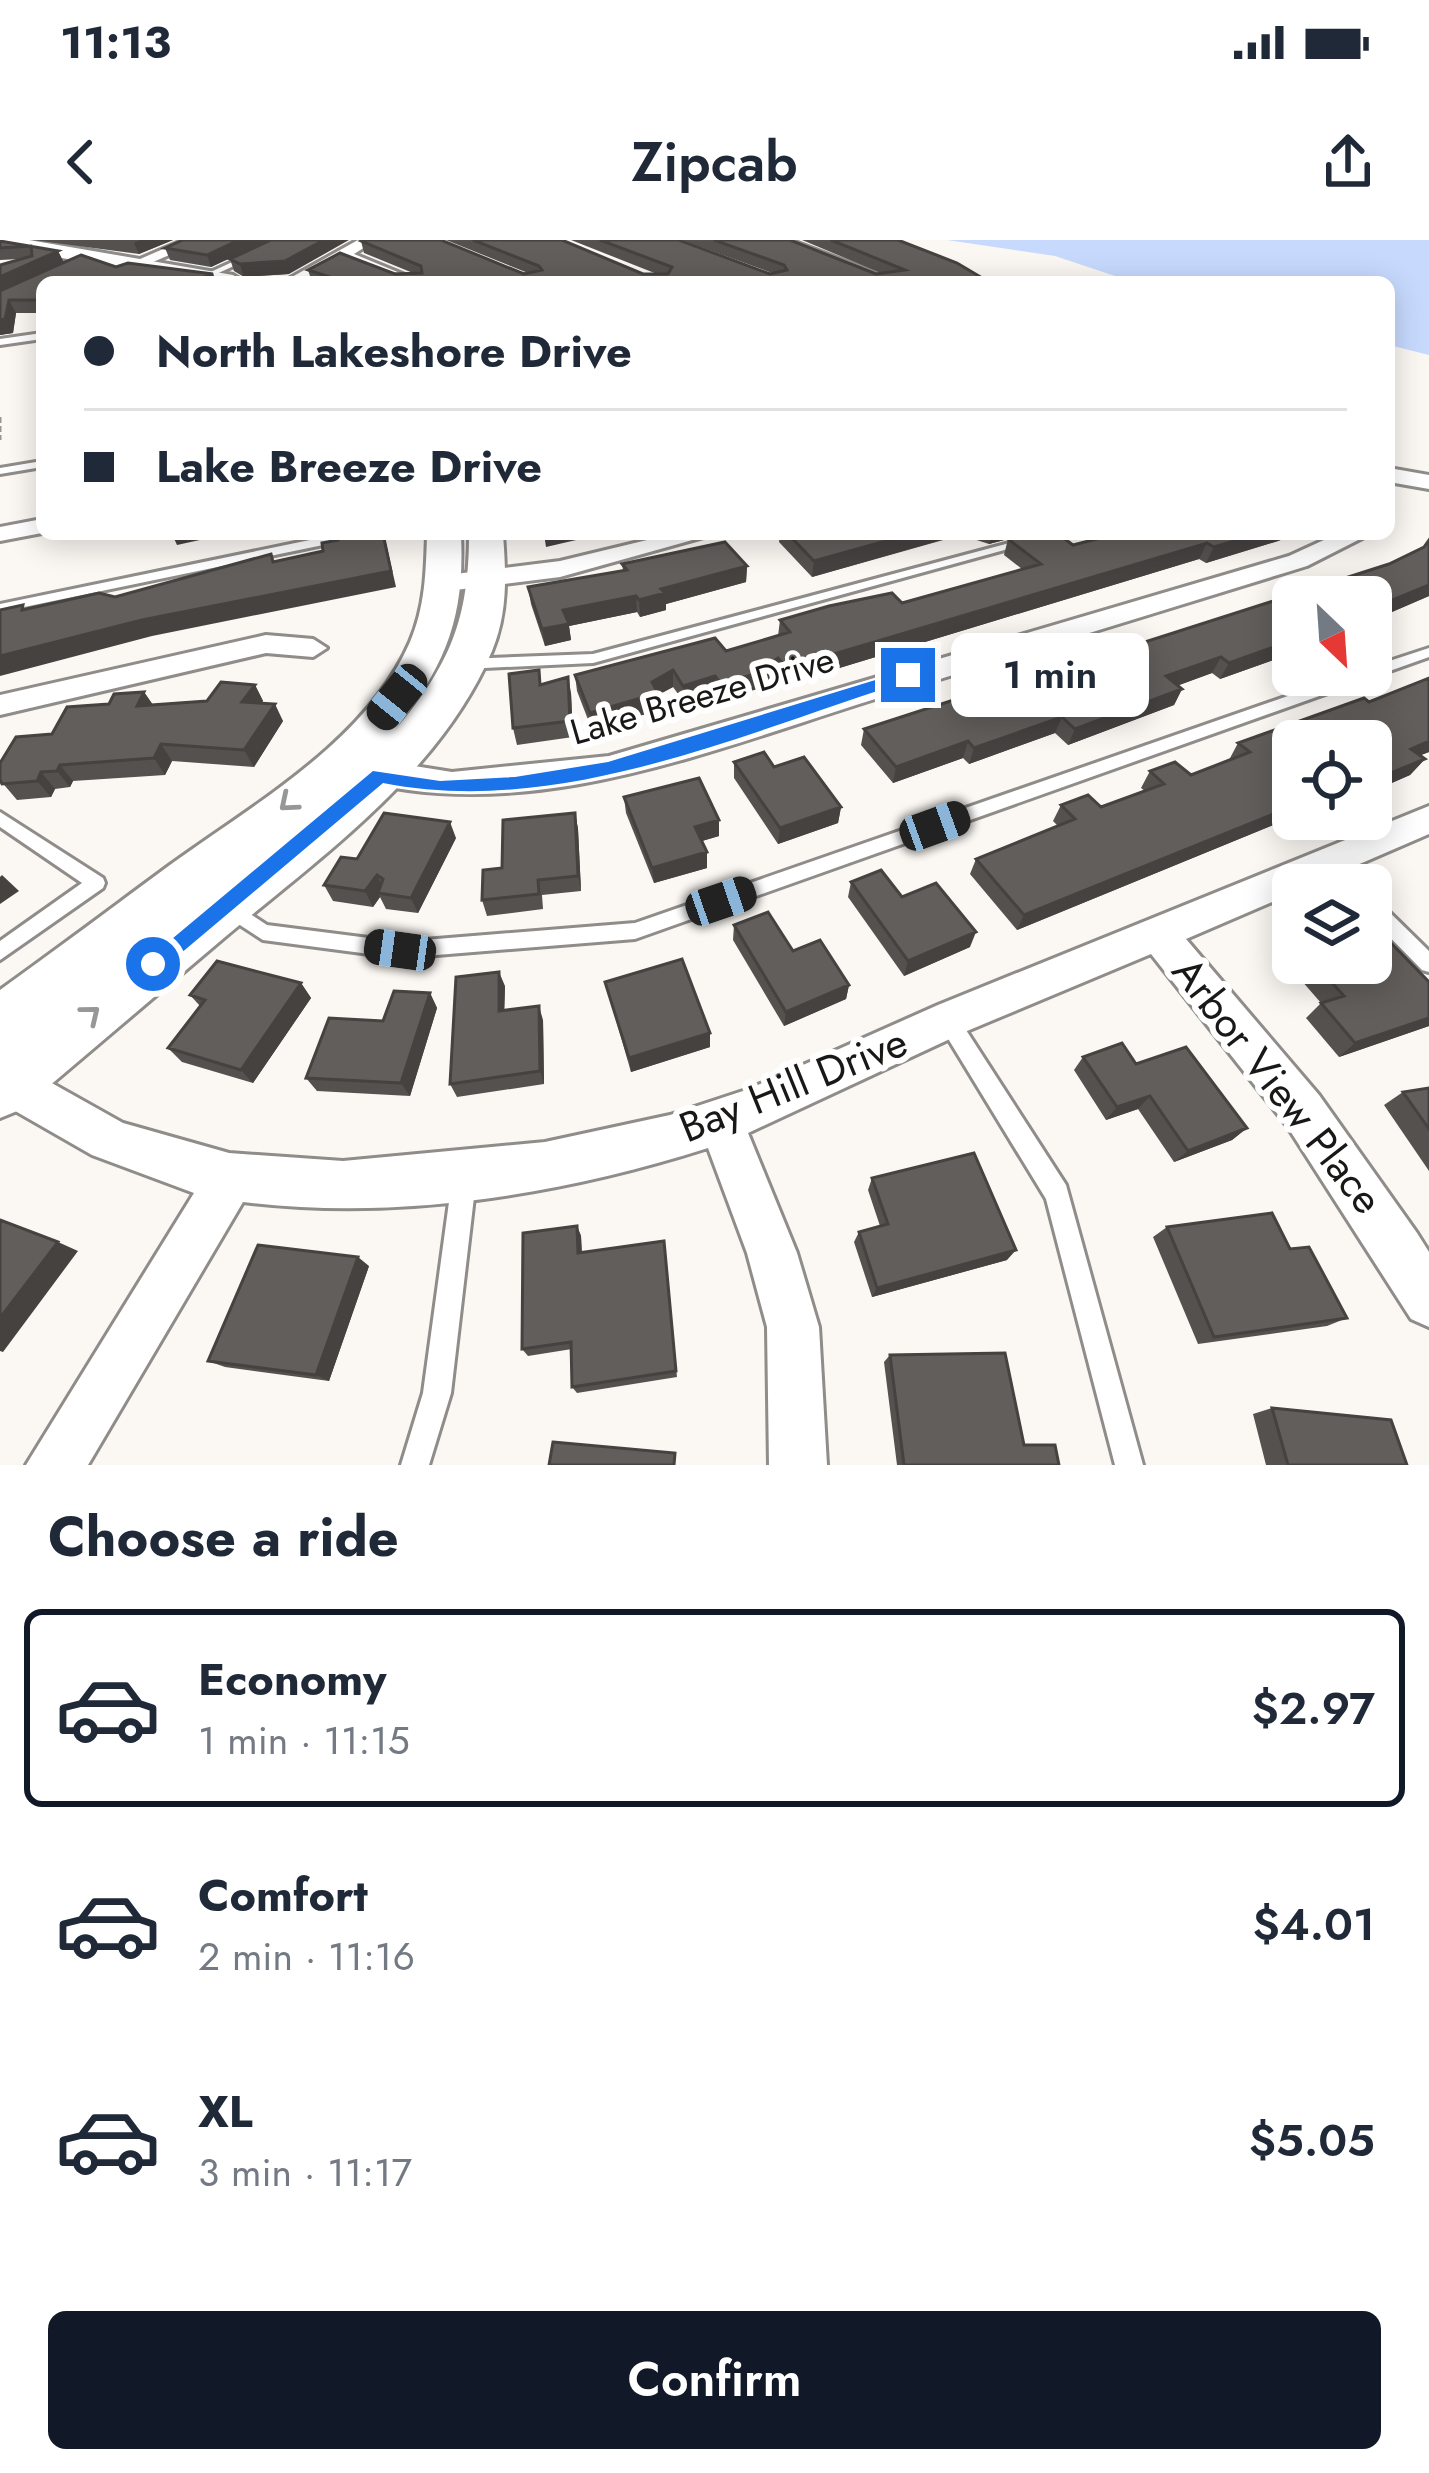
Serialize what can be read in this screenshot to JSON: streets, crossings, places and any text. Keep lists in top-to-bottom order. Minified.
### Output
{"streets":{"street":["Lake Breeze Drive","Bay Hill Drive","Arbor View Place"]},"crossings":[["Bay Hill Drive","Arbor View Place"]],"north":"bottom right","page":{"status":"11:13","header":"Zipcab","banner":["North Lakeshore Drive","Lake Breeze Drive"],"bubble":"1 min","heading":"Choose a ride","list":[{"name":"Economy","note":"1 min · 11:15","value":"$2.97"},{"name":"Comfort","note":"2 min · 11:16","value":"$4.01"},{"name":"XL","note":"3 min · 11:17","value":"$5.05"}],"buttons":"Confirm"}}
